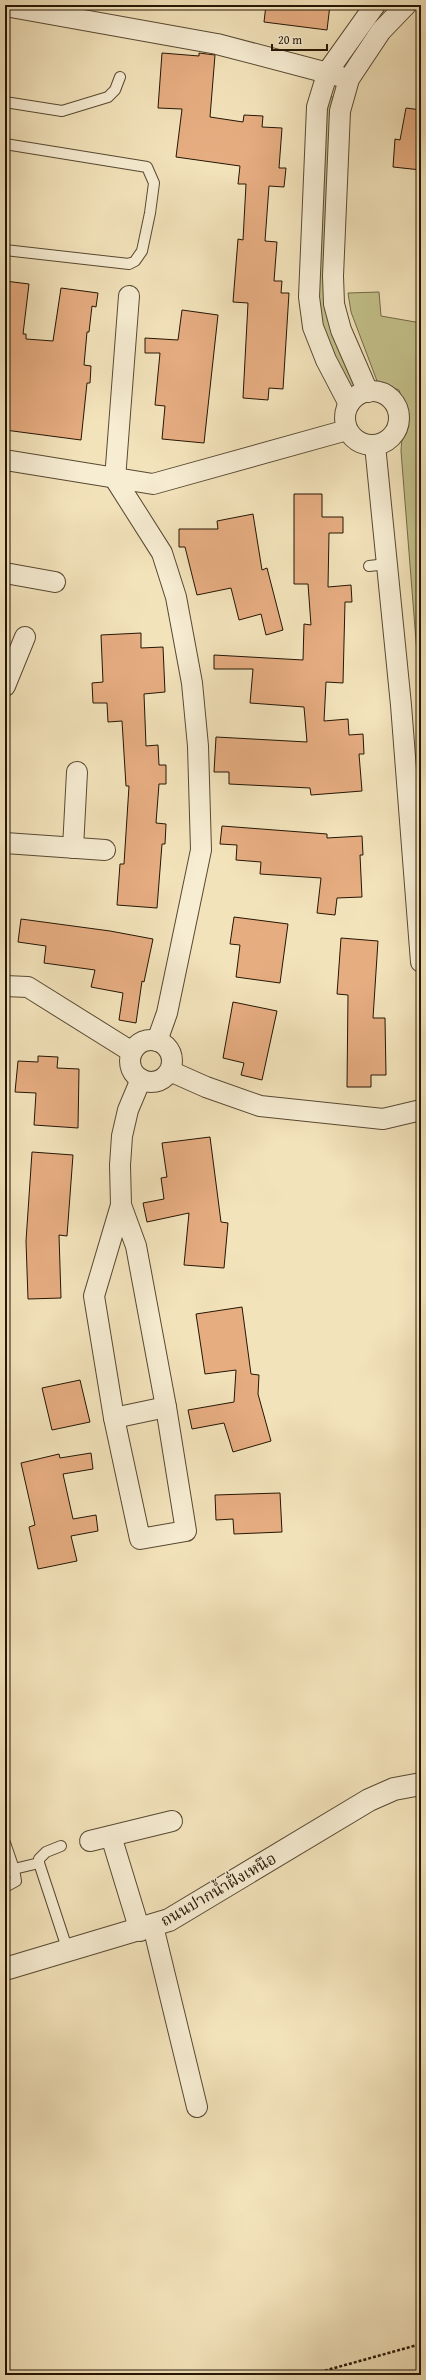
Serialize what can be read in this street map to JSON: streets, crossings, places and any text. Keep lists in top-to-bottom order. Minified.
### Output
{"streets":{"street":["ถนนปากน้ำฝั่งเหนือ"]},"scale_bar":"20 m"}
